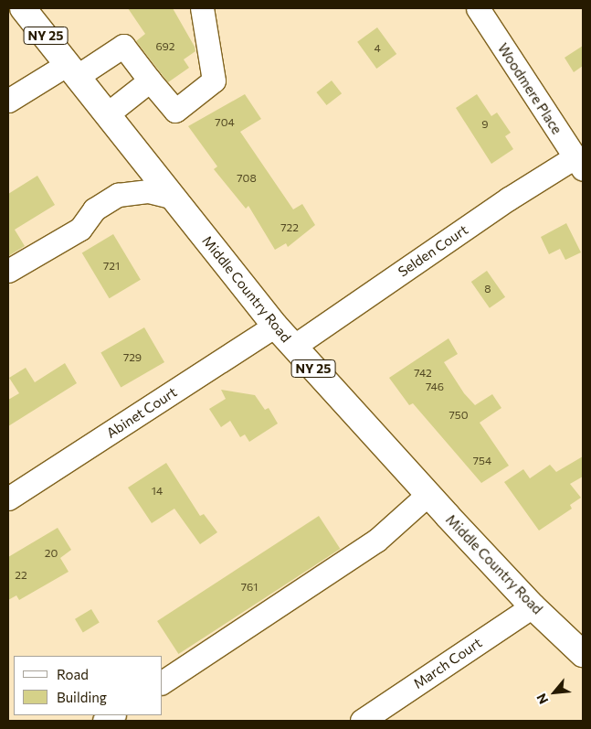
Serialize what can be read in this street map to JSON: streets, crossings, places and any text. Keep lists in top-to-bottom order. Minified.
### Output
{"streets":{"main road":["NY 25","Middle Country Road"],"street":["Woodmere Place","Selden Court","Abinet Court","March Court"]},"crossings":[["Woodmere Place","Selden Court"],["Selden Court","Middle Country Road"],["Middle Country Road","Abinet Court"],["Middle Country Road","March Court"]],"house_numbers":["692","4","704","9","708","722","721","8","729","742","746","750","754","14","20","22","761"],"legend":["Road","Building"],"north":"bottom left"}
